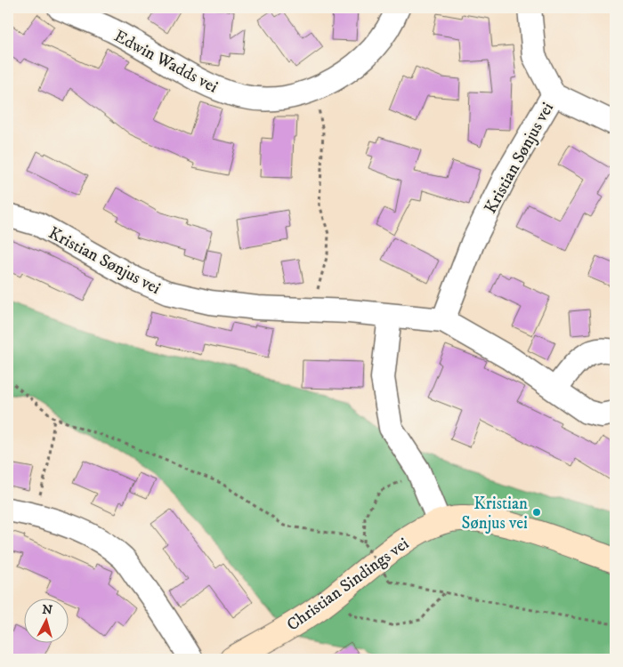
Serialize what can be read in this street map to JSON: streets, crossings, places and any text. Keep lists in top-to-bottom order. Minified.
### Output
{"streets":{"street":["Edwin Wadds vei","Kristian Sønjus vei","Christian Sindings vei"]},"places":["Kristian Sønjus vei"],"north":"top"}
